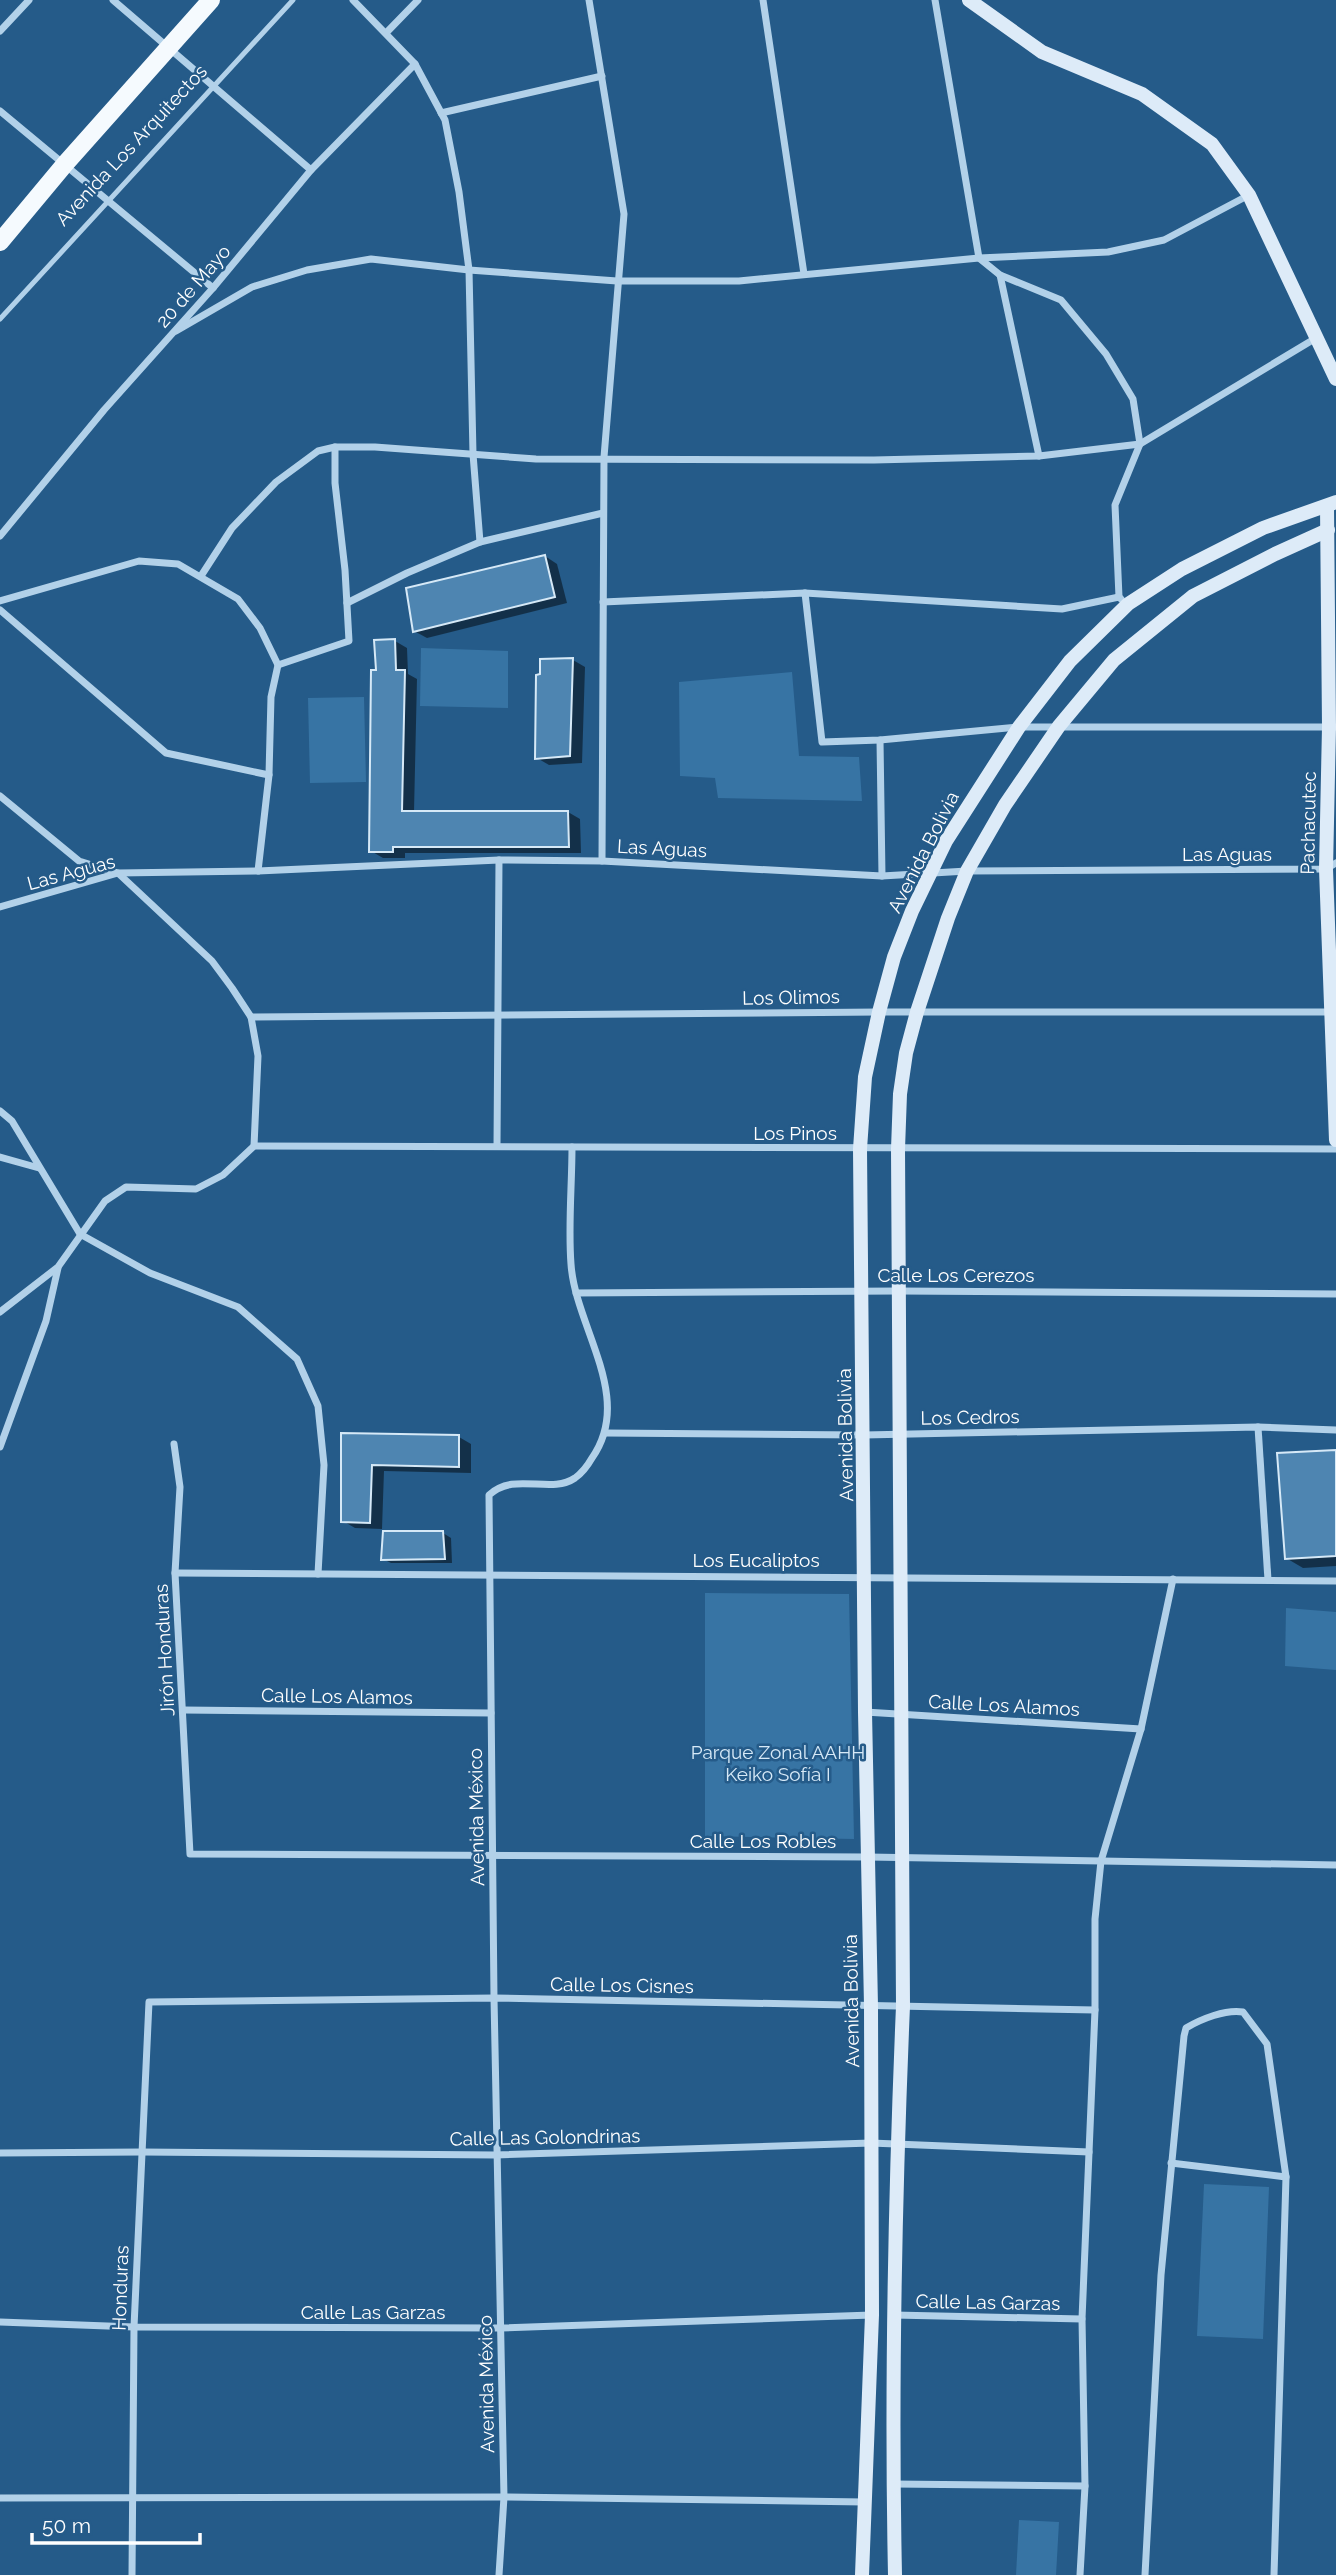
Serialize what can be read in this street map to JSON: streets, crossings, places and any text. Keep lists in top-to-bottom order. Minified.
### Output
{"streets":{"main road":["Avenida Los Arquitectos","Pachacutec","Avenida Bolivia"],"street":["20 de Mayo","Las Aguas","Los Olimos","Los Pinos","Calle Los Cerezos","Los Cedros","Los Eucaliptos","Jirón Honduras","Calle Los Alamos","Avenida México","Calle Los Robles","Calle Los Cisnes","Calle Las Golondrinas","Honduras","Calle Las Garzas"]},"crossings":[["Pachacutec","Las Aguas"],["Pachacutec","Avenida Bolivia"],["Pachacutec","Los Olimos"],["Las Aguas","Avenida Bolivia"],["Avenida Bolivia","Los Olimos"],["Avenida Bolivia","Los Pinos"],["Avenida Bolivia","Calle Los Cerezos"],["Avenida Bolivia","Los Cedros"],["Avenida Bolivia","Los Eucaliptos"],["Avenida Bolivia","Calle Los Alamos"],["Avenida Bolivia","Calle Los Robles"],["Avenida Bolivia","Calle Los Cisnes"],["Avenida Bolivia","Calle Las Golondrinas"],["Avenida Bolivia","Calle Las Garzas"],["Los Pinos","Avenida México"],["Calle Los Cerezos","Avenida México"],["Los Cedros","Avenida México"],["Los Eucaliptos","Jirón Honduras"],["Los Eucaliptos","Avenida México"],["Jirón Honduras","Calle Los Alamos"],["Jirón Honduras","Calle Los Robles"],["Calle Los Alamos","Avenida México"],["Avenida México","Calle Los Robles"],["Avenida México","Calle Los Cisnes"],["Avenida México","Calle Las Golondrinas"],["Avenida México","Calle Las Garzas"],["Calle Los Cisnes","Honduras"],["Calle Las Golondrinas","Honduras"],["Honduras","Calle Las Garzas"]],"parks":["Parque Zonal AAHH Keiko Sofía I"],"scale_bar":"50 m"}
